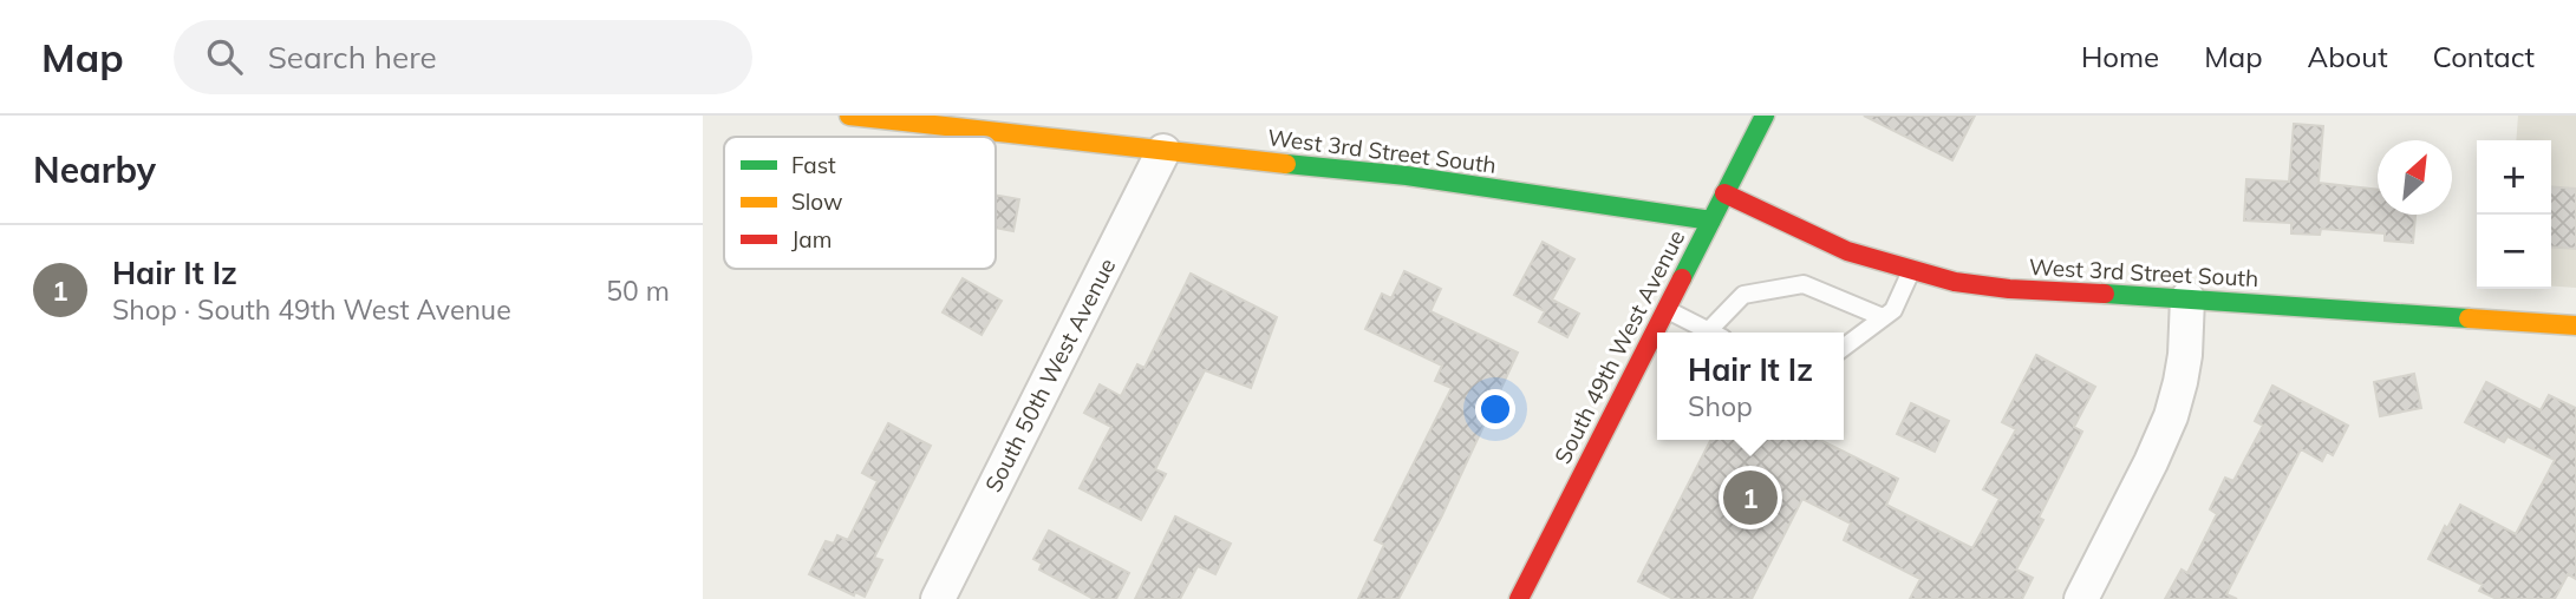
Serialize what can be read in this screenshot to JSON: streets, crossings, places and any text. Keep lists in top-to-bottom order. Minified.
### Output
{"streets":{"street":["West 3rd Street South","South 49th West Avenue","South 50th West Avenue"]},"crossings":[["West 3rd Street South","South 49th West Avenue"],["West 3rd Street South","South 50th West Avenue"]],"legend":["Fast","Slow","Jam"],"north":"top right","page":{"header":"Map","search":"Search here","nav":["Home","Map","About","Contact"],"heading":"Nearby","map_buttons":["+","−"],"list":[{"mark":"1","name":"Hair It Iz","note":"Shop · South 49th West Avenue","value":"50 m"}],"popup":["Hair It Iz","Shop"],"pins":"1"}}
